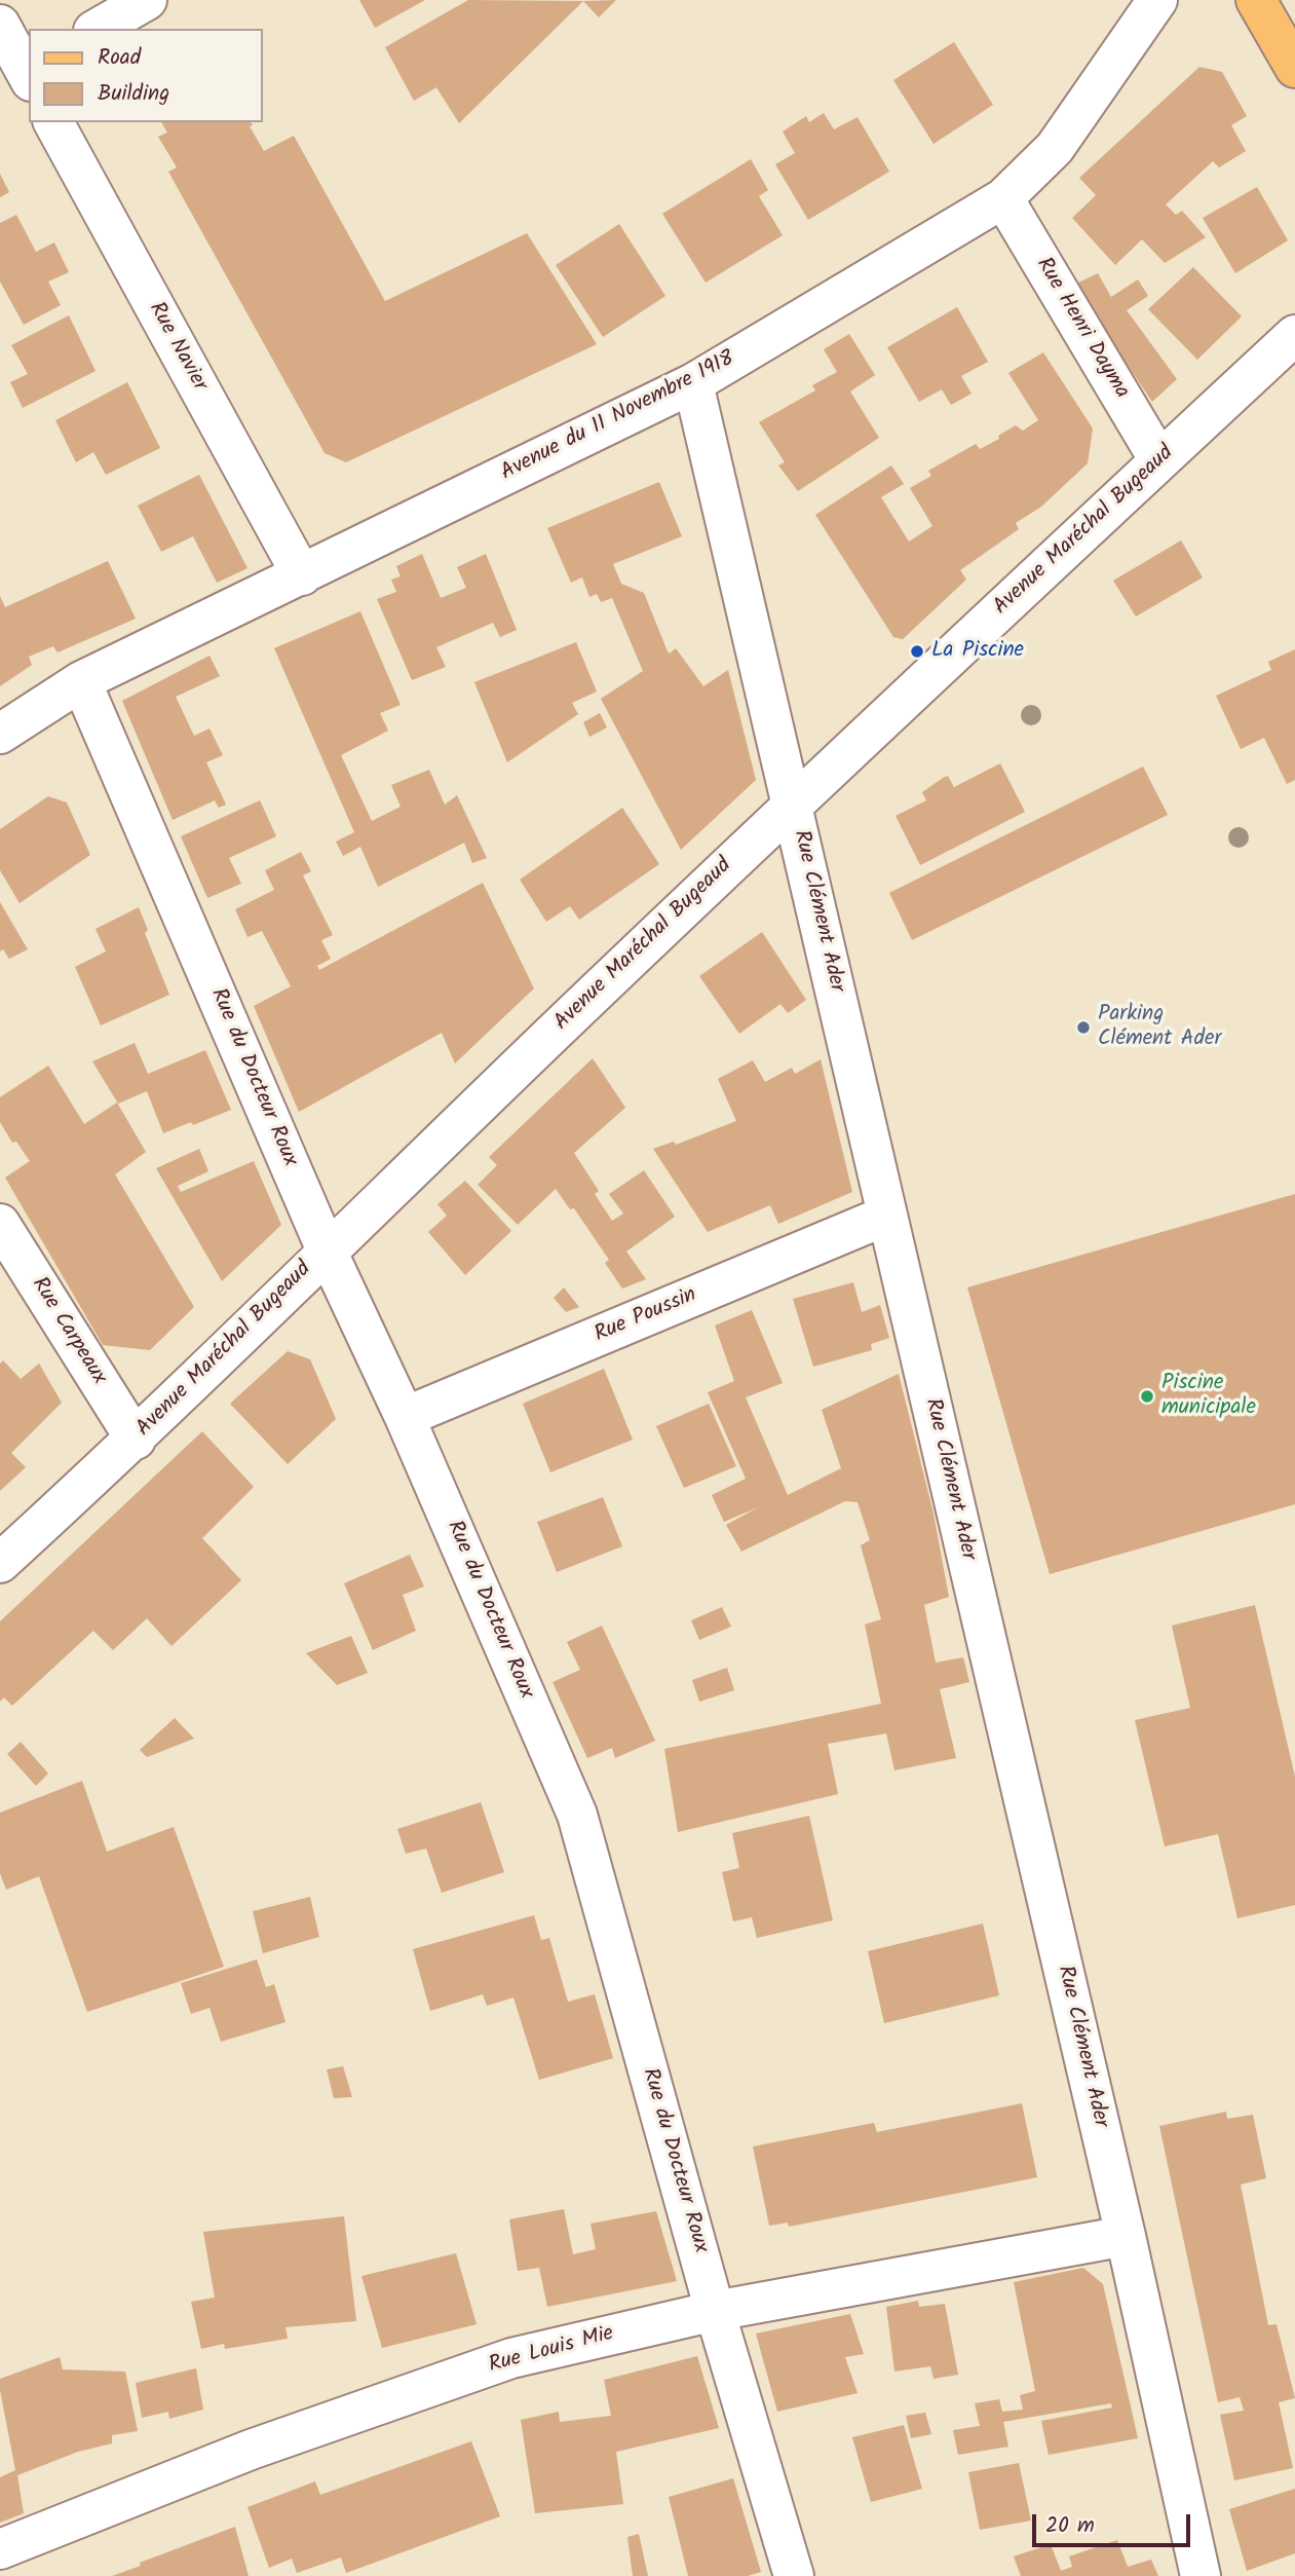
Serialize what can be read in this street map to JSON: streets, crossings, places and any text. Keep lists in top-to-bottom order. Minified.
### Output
{"streets":{"street":["Rue Henri Dayma","Rue Navier","Avenue du 11 Novembre 1918","Avenue Maréchal Bugeaud","Rue Clément Ader","Rue du Docteur Roux","Rue Poussin","Rue Carpeaux","Rue Louis Mie"]},"crossings":[["Rue Henri Dayma","Avenue du 11 Novembre 1918"],["Rue Henri Dayma","Avenue Maréchal Bugeaud"],["Rue Navier","Avenue du 11 Novembre 1918"],["Avenue du 11 Novembre 1918","Rue Clément Ader"],["Avenue du 11 Novembre 1918","Rue du Docteur Roux"],["Avenue Maréchal Bugeaud","Rue Clément Ader"],["Avenue Maréchal Bugeaud","Rue du Docteur Roux"],["Avenue Maréchal Bugeaud","Rue Carpeaux"],["Rue Clément Ader","Rue Poussin"],["Rue Clément Ader","Rue Louis Mie"],["Rue du Docteur Roux","Rue Poussin"],["Rue du Docteur Roux","Rue Louis Mie"]],"places":["La Piscine","Parking Clément Ader","Piscine municipale"],"legend":["Road","Building"],"scale_bar":"20 m"}
